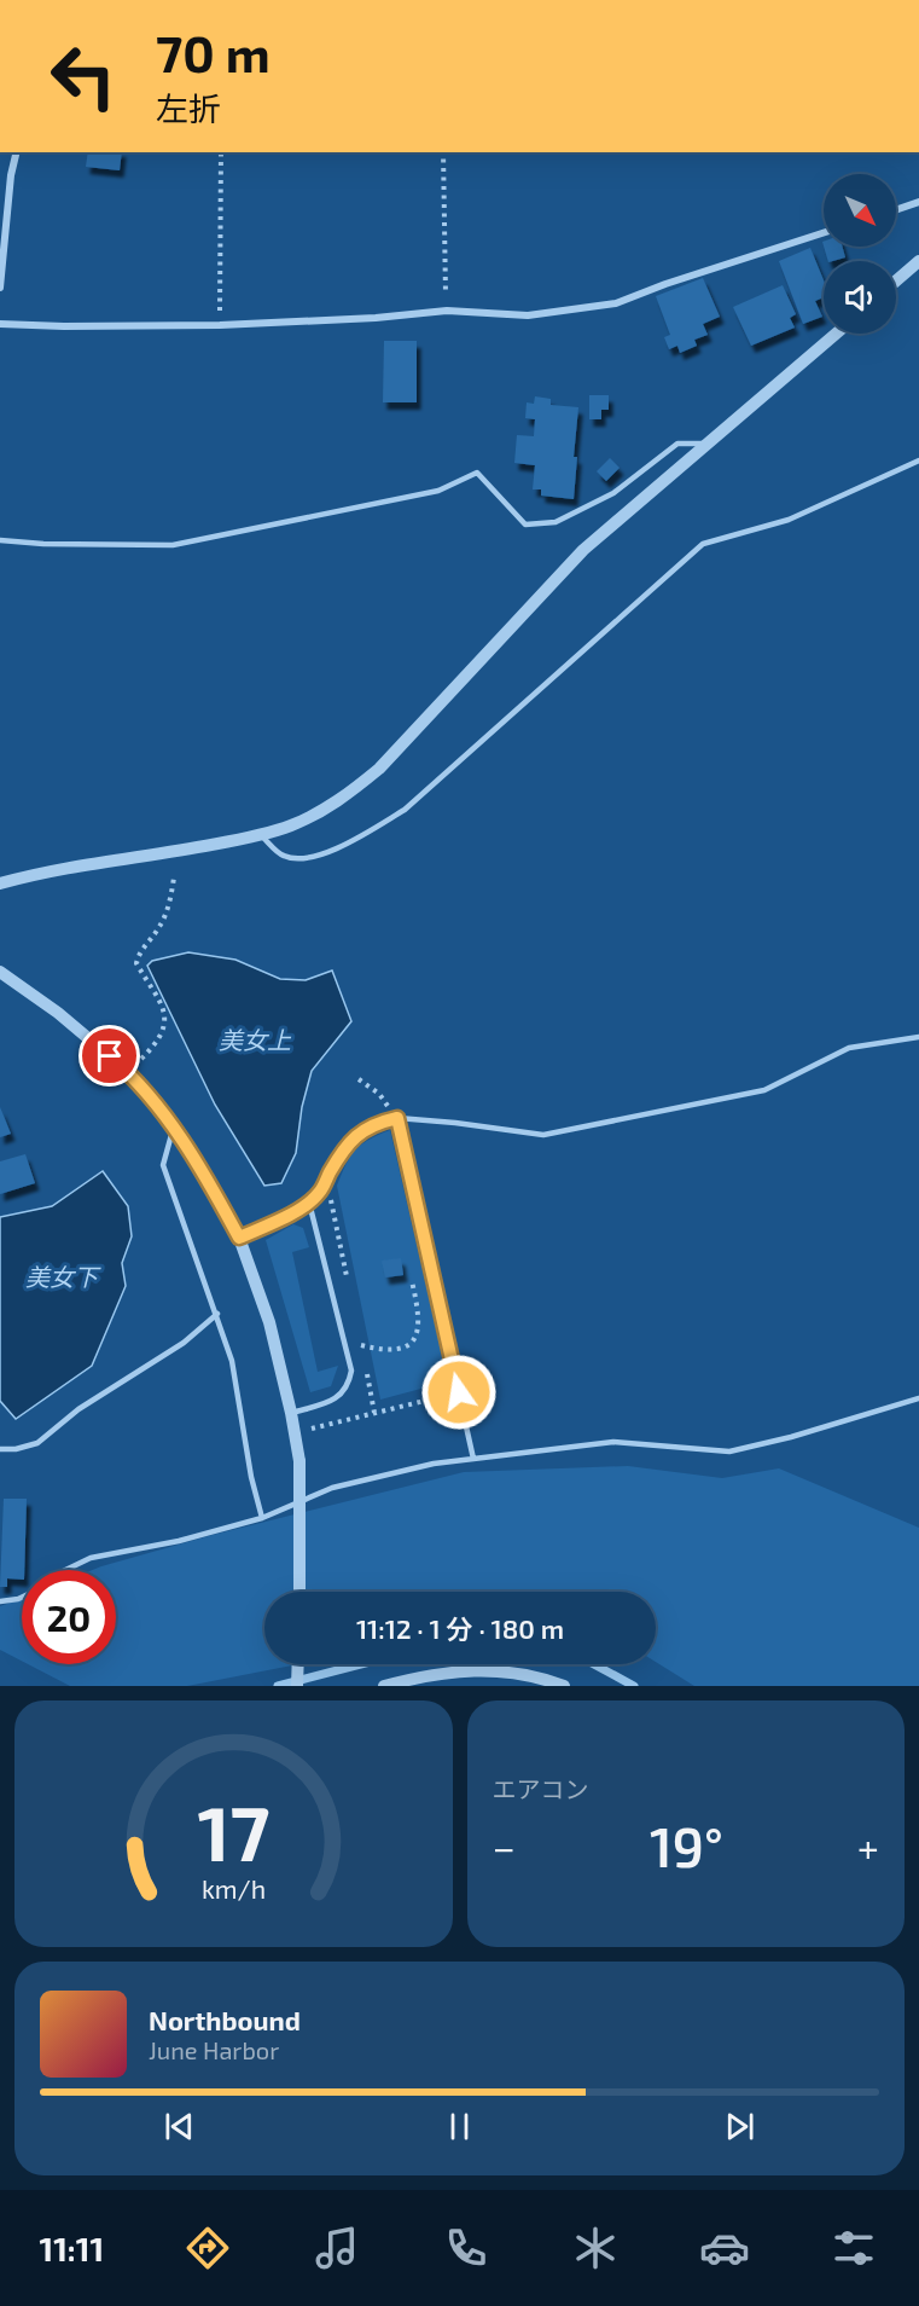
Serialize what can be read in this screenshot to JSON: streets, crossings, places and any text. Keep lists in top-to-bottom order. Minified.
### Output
{"water":["美女上","美女下"],"north":"bottom right","page":{"turn":["70 m","左折"],"limit":"20","trip":"11:12 · 1 分 · 180 m","tile":"エアコン","heat":["−","19°","+"],"song":["Northbound","June Harbor"],"tabs":"11:11","gauge":["17","km/h"]}}
